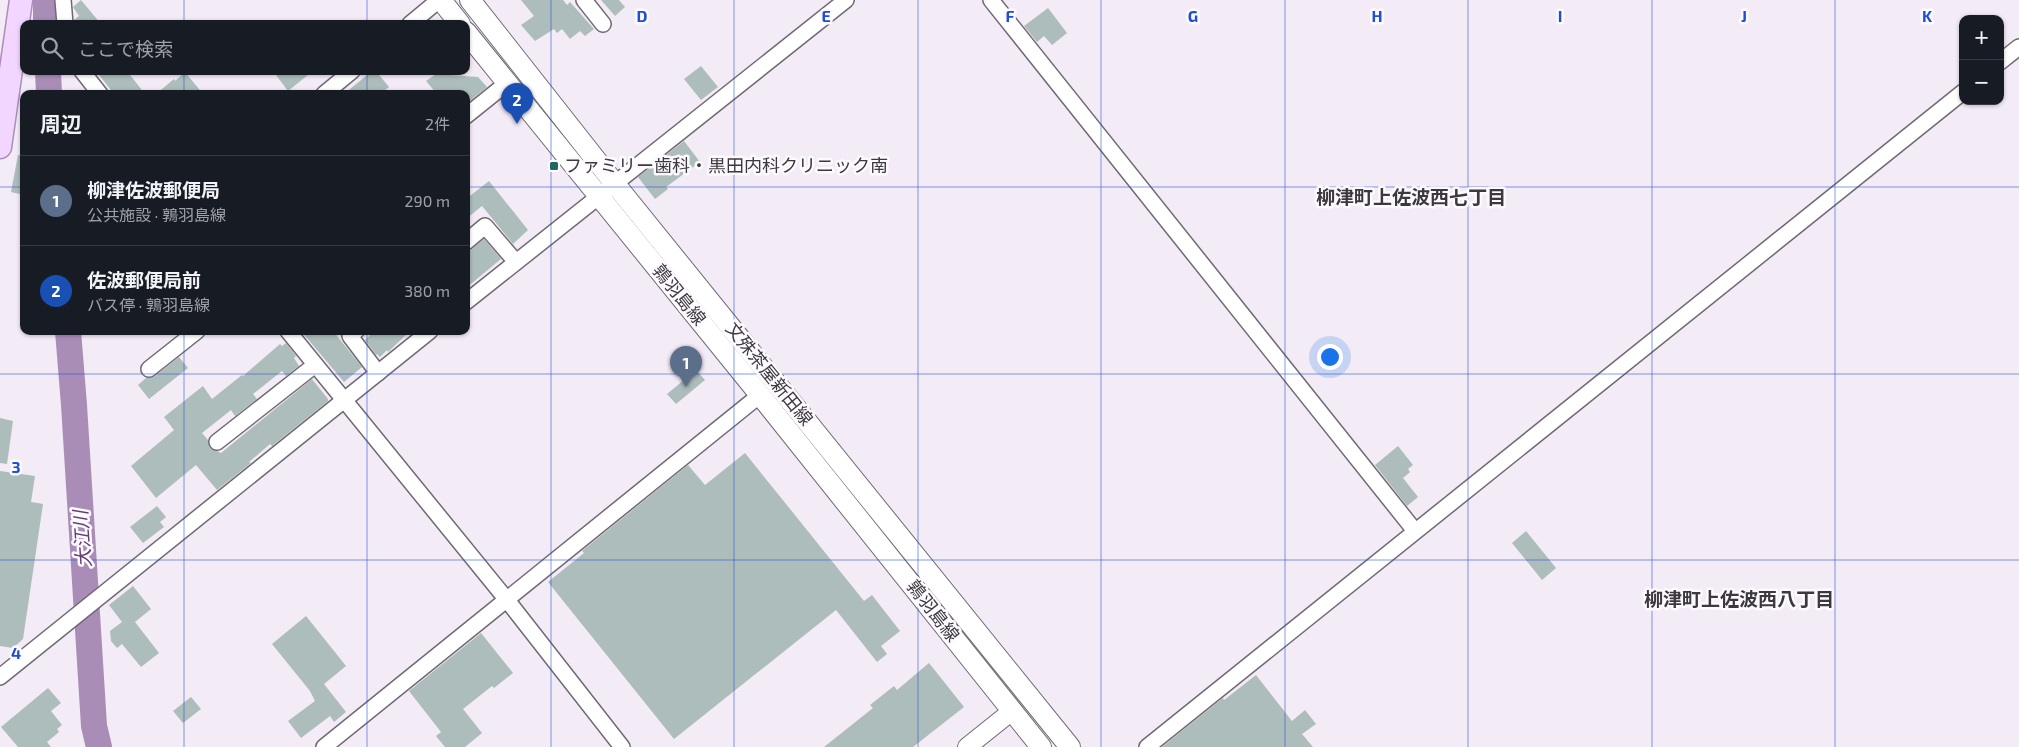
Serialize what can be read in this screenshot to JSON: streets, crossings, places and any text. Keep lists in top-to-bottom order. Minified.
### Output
{"streets":{"main road":["鶉羽島線","文殊茶屋新田線"]},"districts":["柳津町上佐波西七丁目","柳津町上佐波西八丁目"],"water":["大江川"],"places":{"transit":["ファミリー歯科・黒田内科クリニック南"]},"page":{"map_buttons":["+","−"],"search":"ここで検索","pins":["2","1"],"heading":["周辺","2件"],"list":[{"mark":"1","name":"柳津佐波郵便局","note":"公共施設 · 鶉羽島線","value":"290 m"},{"mark":"2","name":"佐波郵便局前","note":"バス停 · 鶉羽島線","value":"380 m"}]},"grid":{"columns":["D","E","F","G","H","I","J","K"],"rows":["3","4"]}}
